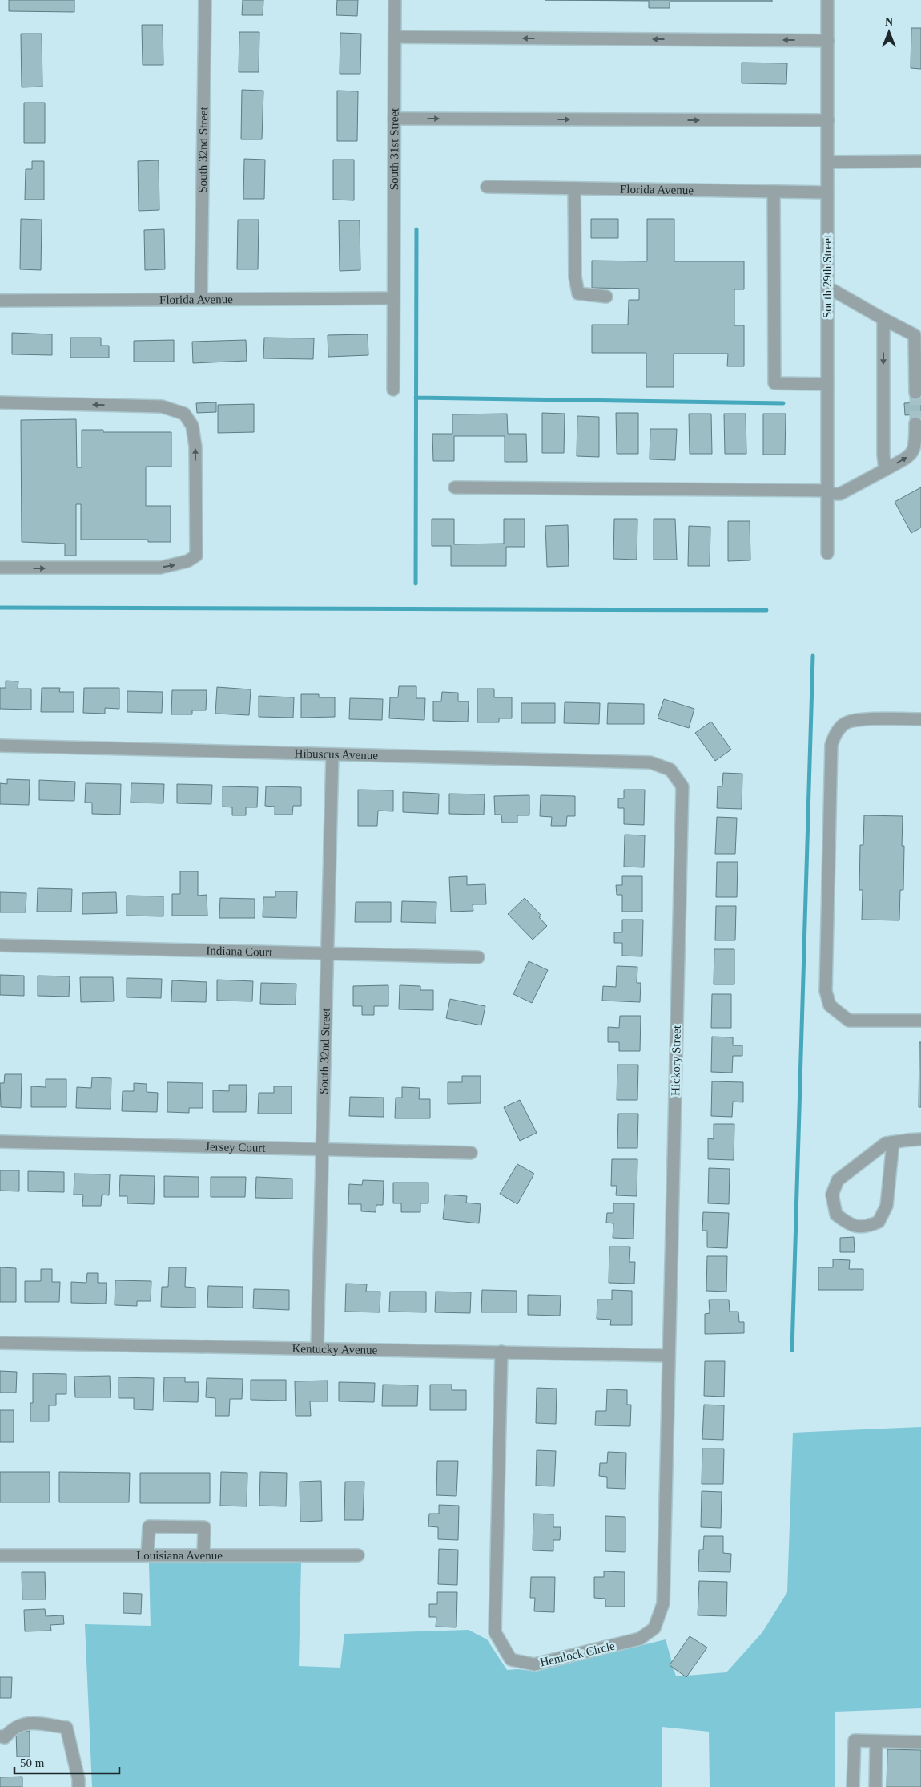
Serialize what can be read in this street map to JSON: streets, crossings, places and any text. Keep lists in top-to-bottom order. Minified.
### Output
{"streets":{"street":["South 31st Street","South 32nd Street","Florida Avenue","South 29th Street","Hibuscus Avenue","Indiana Court","Hickory Street","Jersey Court","Kentucky Avenue","Louisiana Avenue","Hemlock Circle"]},"crossings":[["South 31st Street","Florida Avenue"],["South 32nd Street","Florida Avenue"],["South 32nd Street","Hibuscus Avenue"],["South 32nd Street","Indiana Court"],["South 32nd Street","Jersey Court"],["South 32nd Street","Kentucky Avenue"],["Florida Avenue","South 29th Street"],["Hibuscus Avenue","Hickory Street"],["Hickory Street","Kentucky Avenue"],["Hickory Street","Hemlock Circle"],["Kentucky Avenue","Hemlock Circle"]],"scale_bar":"50 m","north":"top"}
